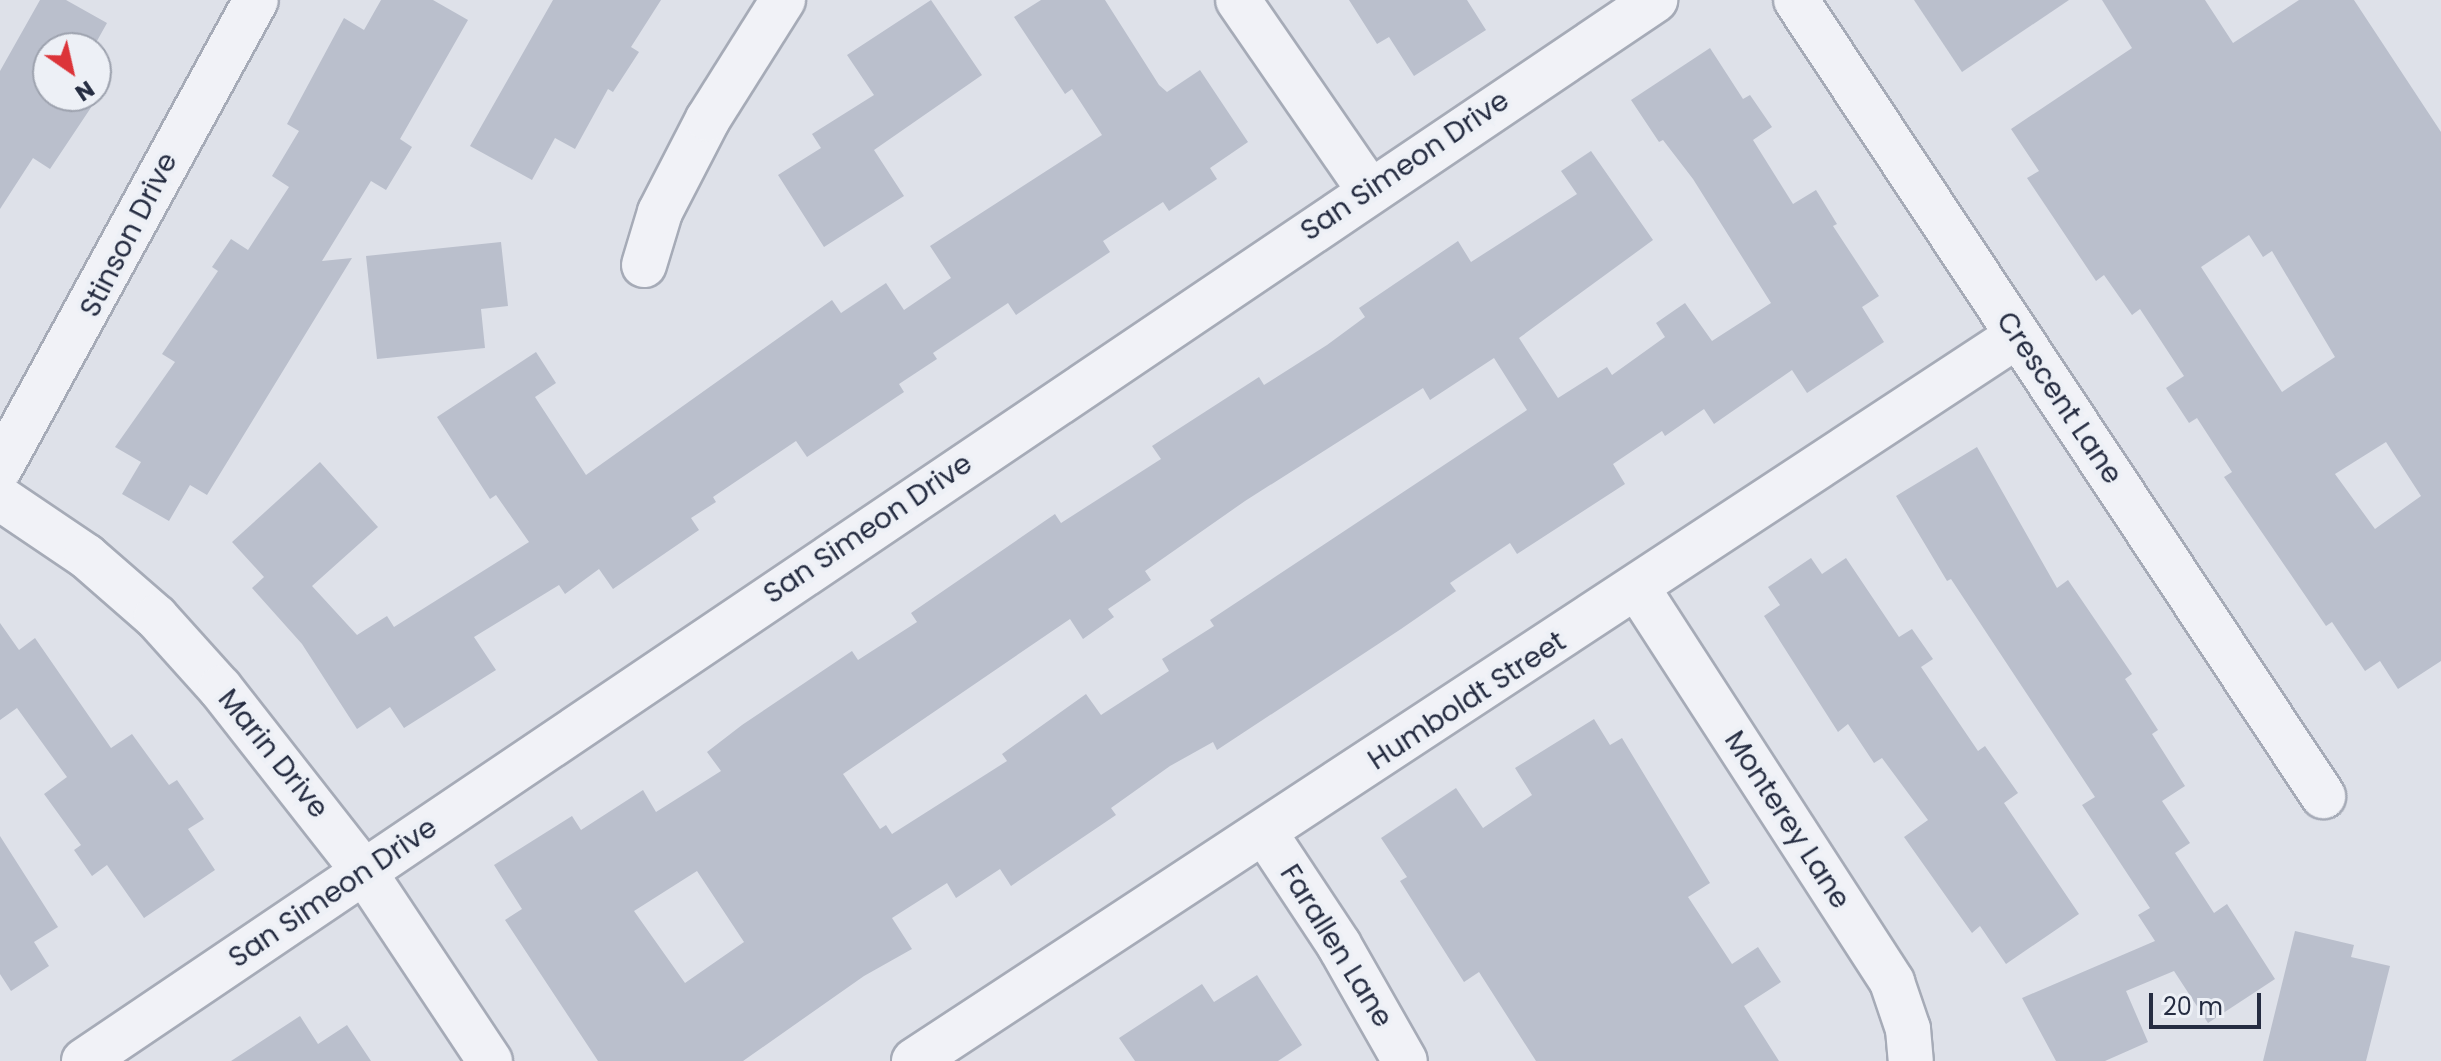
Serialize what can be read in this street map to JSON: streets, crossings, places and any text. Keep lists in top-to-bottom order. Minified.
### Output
{"streets":{"street":["San Simeon Drive","Stinson Drive","Crescent Lane","Humboldt Street","Marin Drive","Monterey Lane","Farallen Lane"]},"crossings":[["San Simeon Drive","Marin Drive"],["Crescent Lane","Humboldt Street"],["Humboldt Street","Monterey Lane"],["Humboldt Street","Farallen Lane"]],"scale_bar":"20 m","north":"bottom right"}
